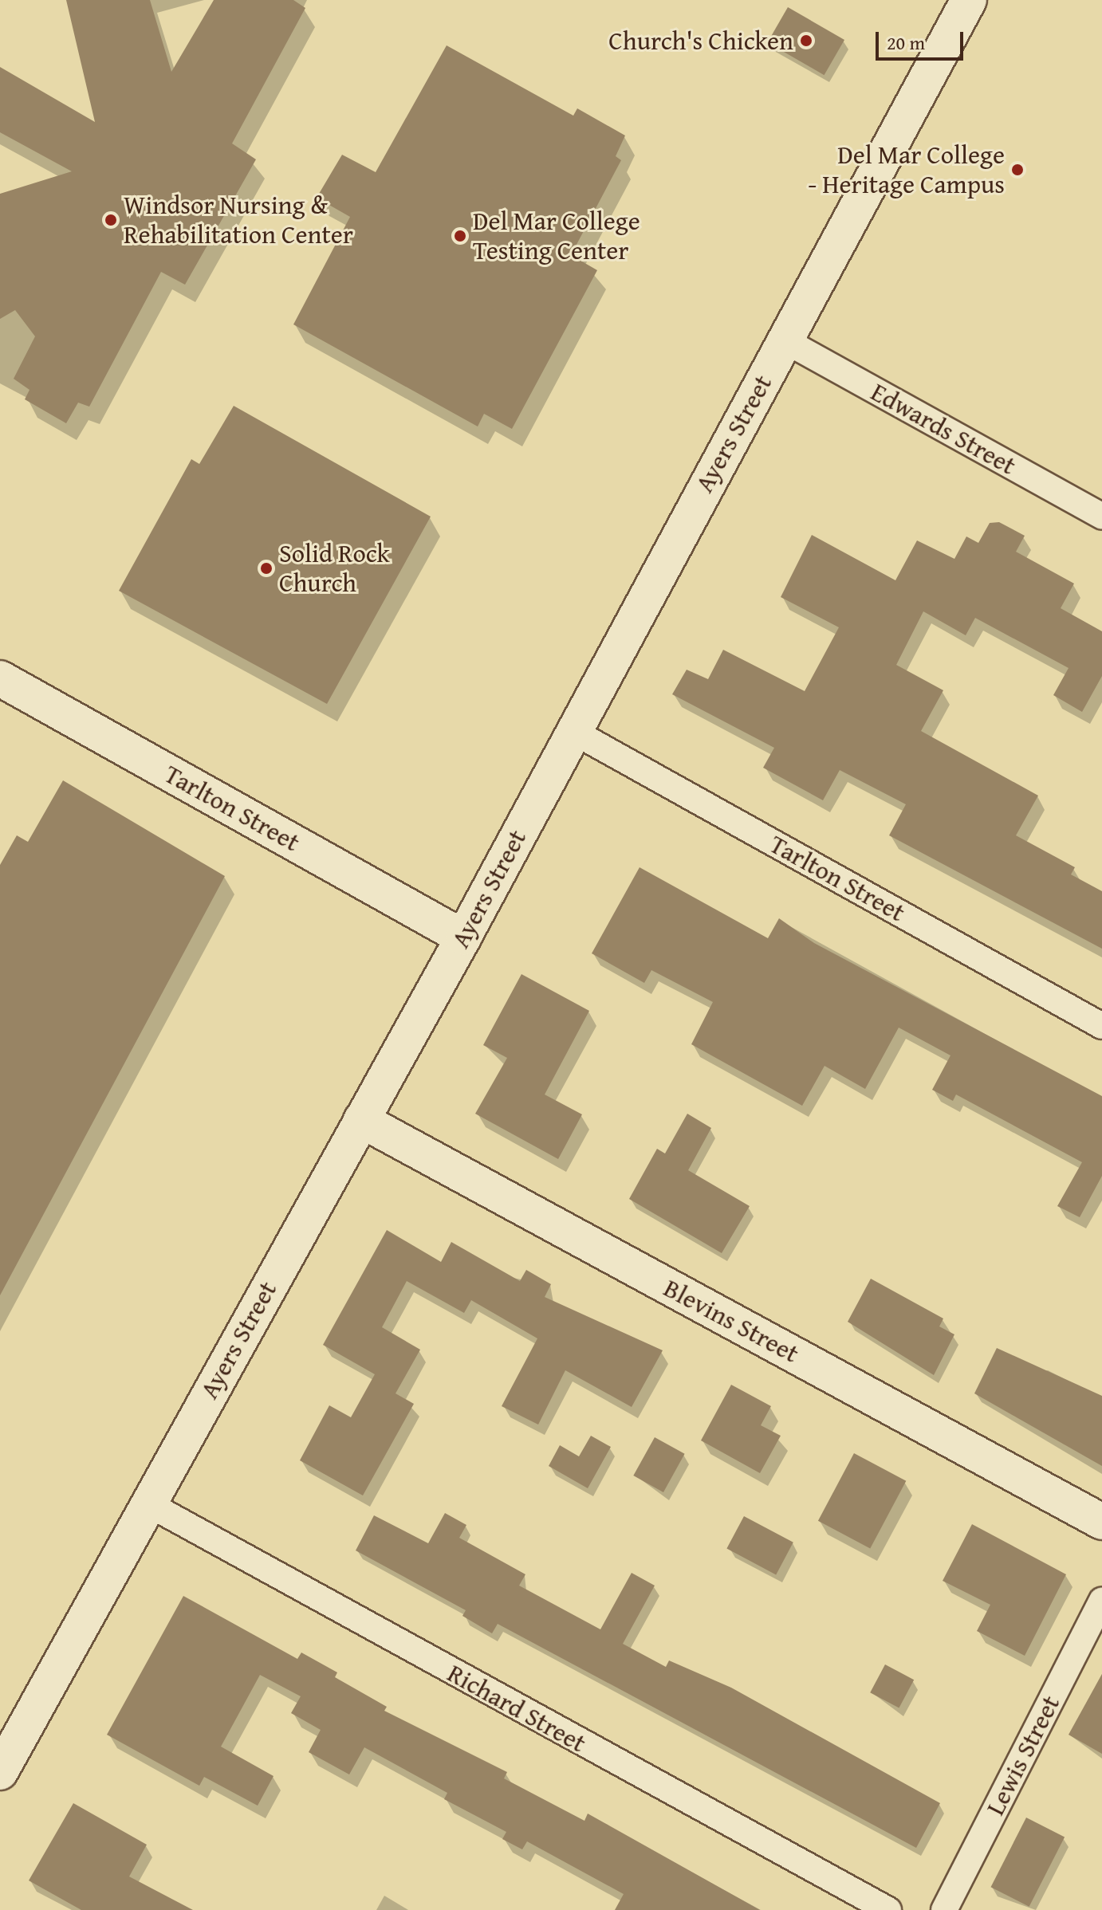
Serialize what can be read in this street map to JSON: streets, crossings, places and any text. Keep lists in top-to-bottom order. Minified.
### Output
{"streets":{"main road":["Ayers Street","Tarlton Street","Blevins Street"],"street":["Edwards Street","Richard Street","Lewis Street"]},"crossings":[["Edwards Street","Ayers Street"],["Ayers Street","Tarlton Street"],["Ayers Street","Blevins Street"],["Ayers Street","Richard Street"]],"places":["Church's Chicken","Del Mar College - Heritage Campus","Windsor Nursing & Rehabilitation Center","Del Mar College Testing Center","Solid Rock Church"],"scale_bar":"20 m"}
